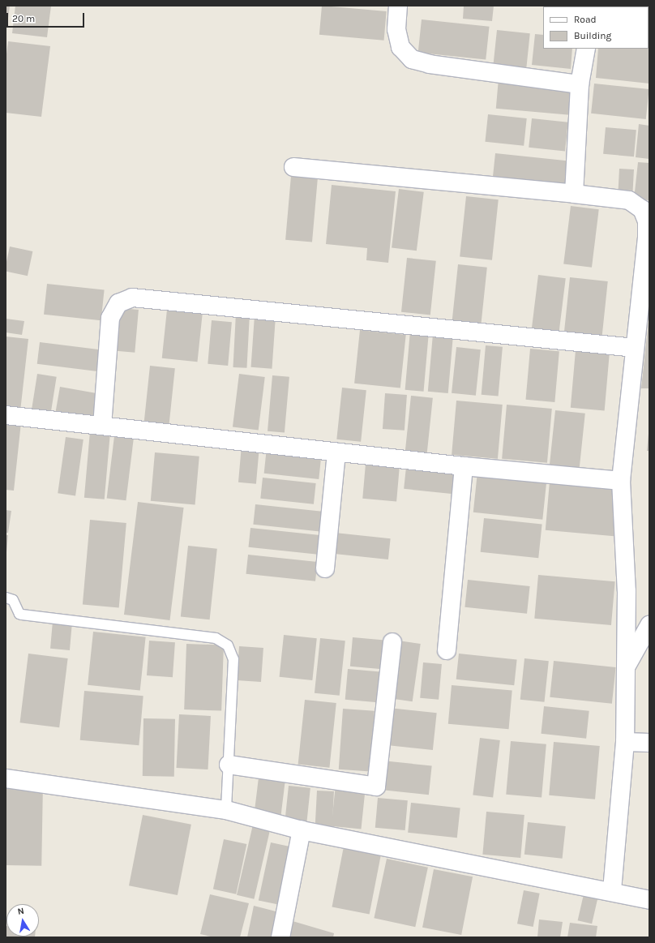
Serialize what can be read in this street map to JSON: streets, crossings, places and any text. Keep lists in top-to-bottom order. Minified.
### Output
{"legend":["Road","Building"],"scale_bar":"20 m","north":"top"}
